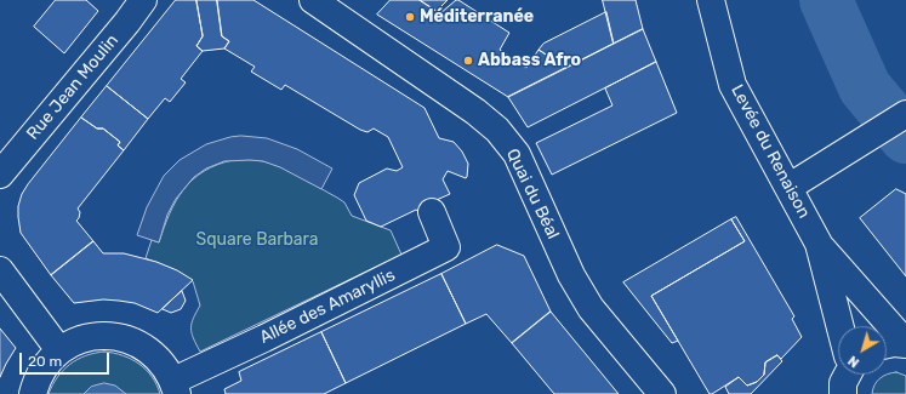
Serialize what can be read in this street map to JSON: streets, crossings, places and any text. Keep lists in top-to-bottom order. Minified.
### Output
{"streets":{"street":["Rue Jean Moulin","Levée du Renaison","Quai du Béal","Allée des Amaryllis"]},"parks":["Square Barbara"],"places":["Méditerranée","Abbass Afro"],"scale_bar":"20 m","north":"bottom left"}
